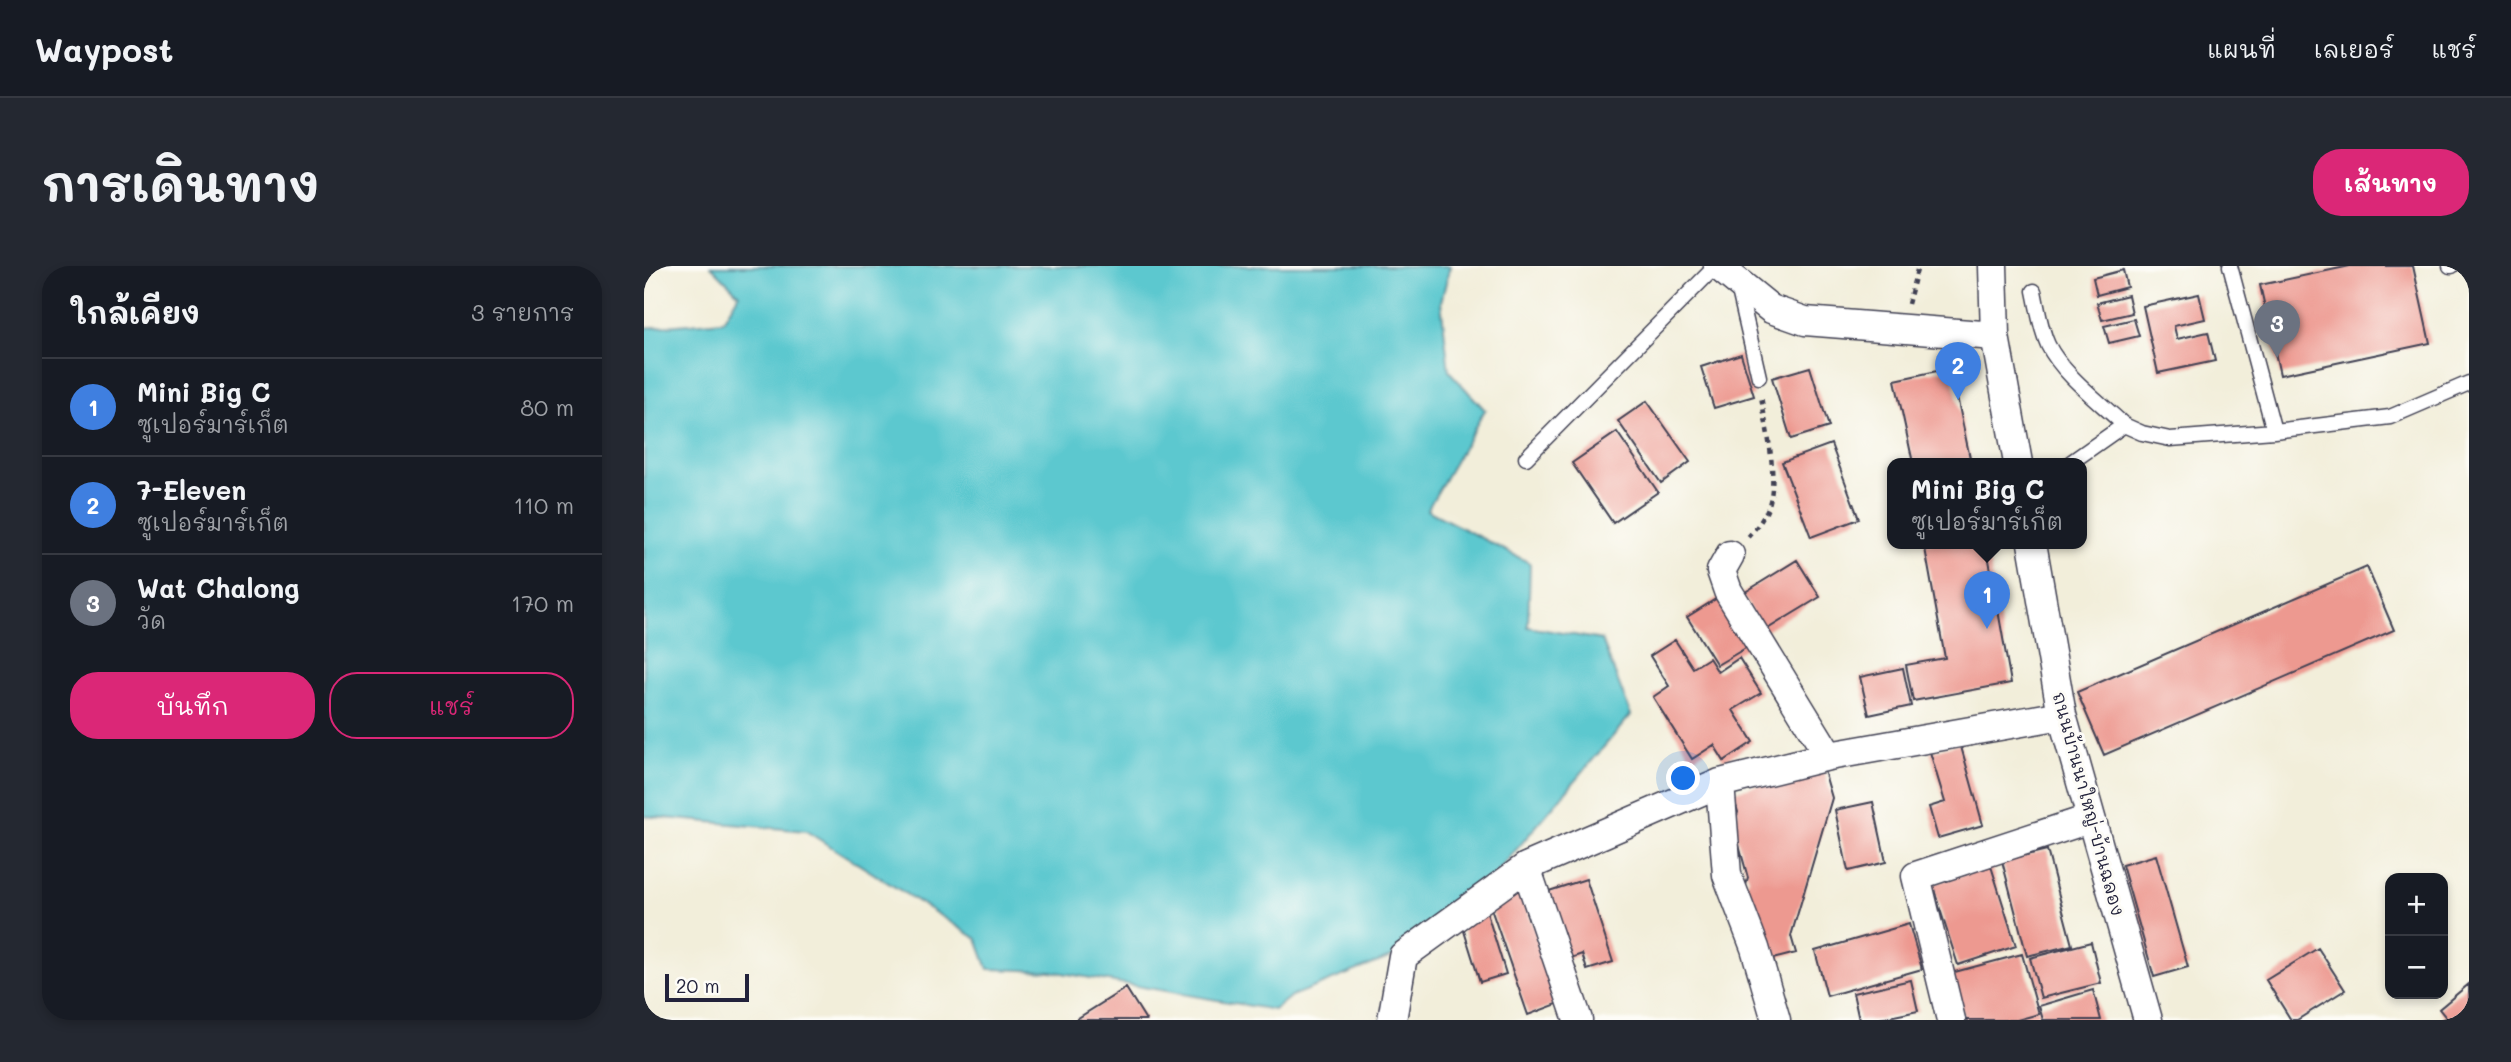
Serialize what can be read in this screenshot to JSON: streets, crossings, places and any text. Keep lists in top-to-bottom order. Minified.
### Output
{"streets":{"street":["ถนนบ้านนาใหญ่-บ้านฉลอง"]},"scale_bar":"20 m","page":{"header":"Waypost","nav":["แผนที่","เลเยอร์","แชร์"],"buttons":["เส้นทาง",["บันทึก","แชร์"]],"title":"การเดินทาง","heading":["ใกล้เคียง","3 รายการ"],"pins":["3","2","1"],"list":[{"mark":"1","name":"Mini Big C","note":"ซูเปอร์มาร์เก็ต","value":"80 m"},{"mark":"2","name":"7-Eleven","note":"ซูเปอร์มาร์เก็ต","value":"110 m"},{"mark":"3","name":"Wat Chalong","note":"วัด","value":"170 m"}],"popup":["Mini Big C","ซูเปอร์มาร์เก็ต"],"map_buttons":["+","−"],"scale":"20 m"}}
